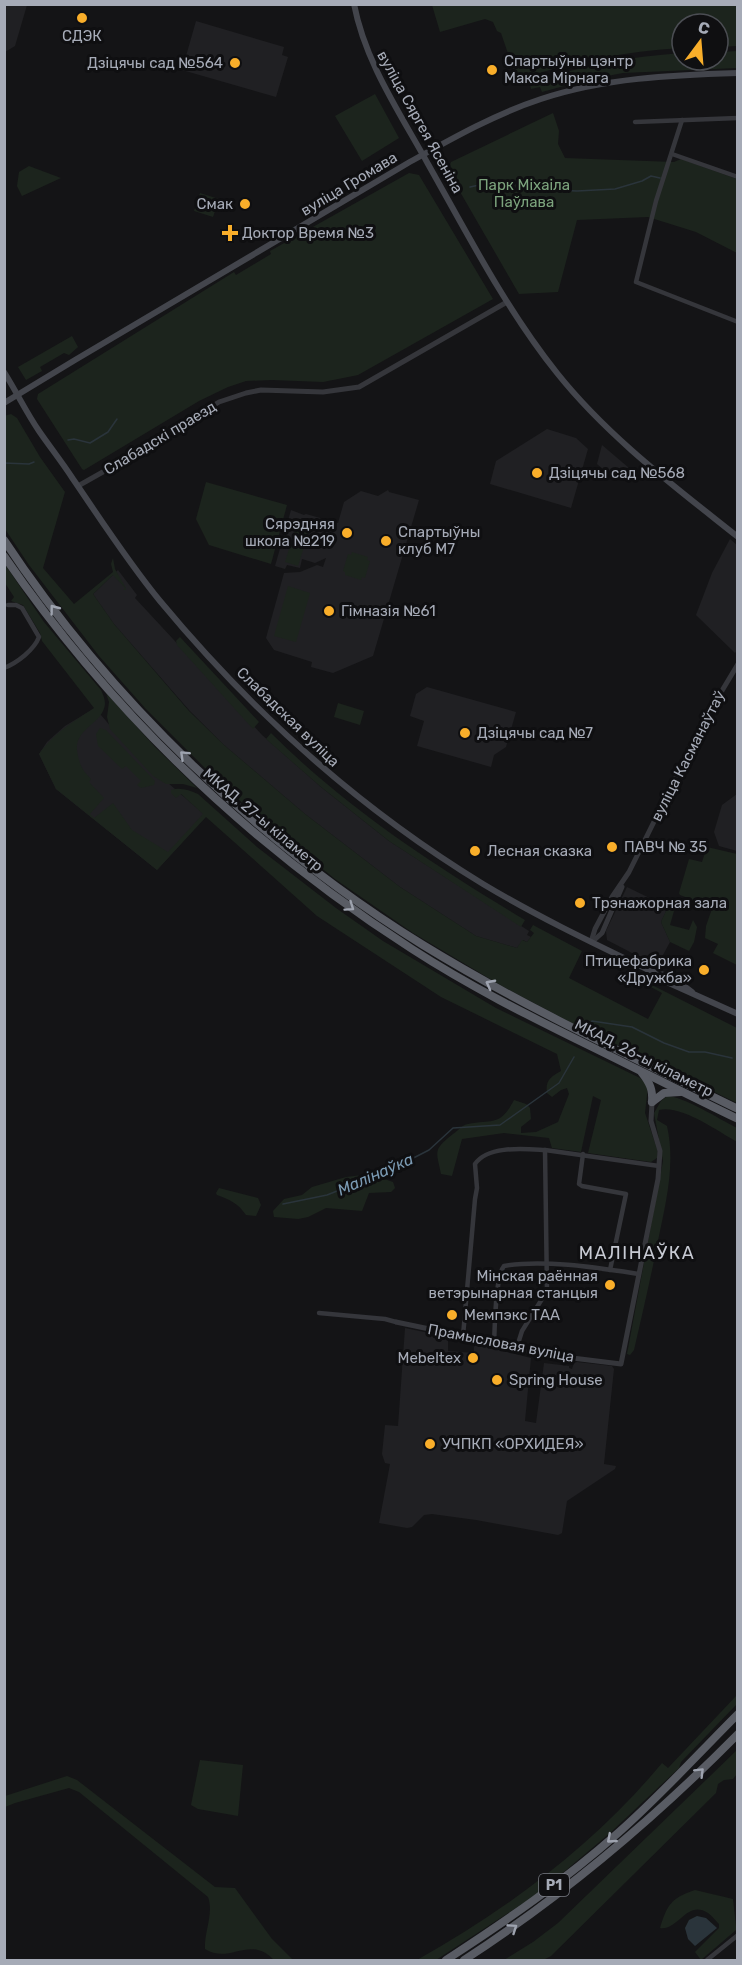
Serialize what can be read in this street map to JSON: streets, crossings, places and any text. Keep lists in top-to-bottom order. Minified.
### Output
{"streets":{"highway":["МКАД, 27-ы кіламетр","МКАД, 26-ы кіламетр","Р1"],"main road":["вуліца Сяргея Ясеніна","вуліца Громава","Слабадская вуліца"],"street":["Слабадскі праезд","вуліца Касманаўтаў","Прамысловая вуліца"]},"crossings":[["вуліца Сяргея Ясеніна","вуліца Громава"],["вуліца Сяргея Ясеніна","Слабадскі праезд"],["вуліца Громава","Слабадская вуліца"],["Слабадскі праезд","Слабадская вуліца"],["Слабадская вуліца","вуліца Касманаўтаў"],["МКАД, 27-ы кіламетр","МКАД, 26-ы кіламетр"]],"districts":["МАЛІНАЎКА"],"water":["Малінаўка"],"parks":["Парк Міхаіла Паўлава"],"places":{"other":["СДЭК","Дзіцячы сад №564","Спартыўны цэнтр Макса Мірнага","Смак","Дзіцячы сад №568","Сярэдняя школа №219","Спартыўны клуб М7","Гімназія №61","Дзіцячы сад №7","ПАВЧ № 35","Лесная сказка","Трэнажорная зала","Птицефабрика «Дружба»","Мінская раённая ветэрынарная станцыя","Мемпэкс ТАА","Mebeltex","Spring House","УЧПКП «ОРХИДЕЯ»"],"health":["Доктор Время №3"]},"north":"top"}
